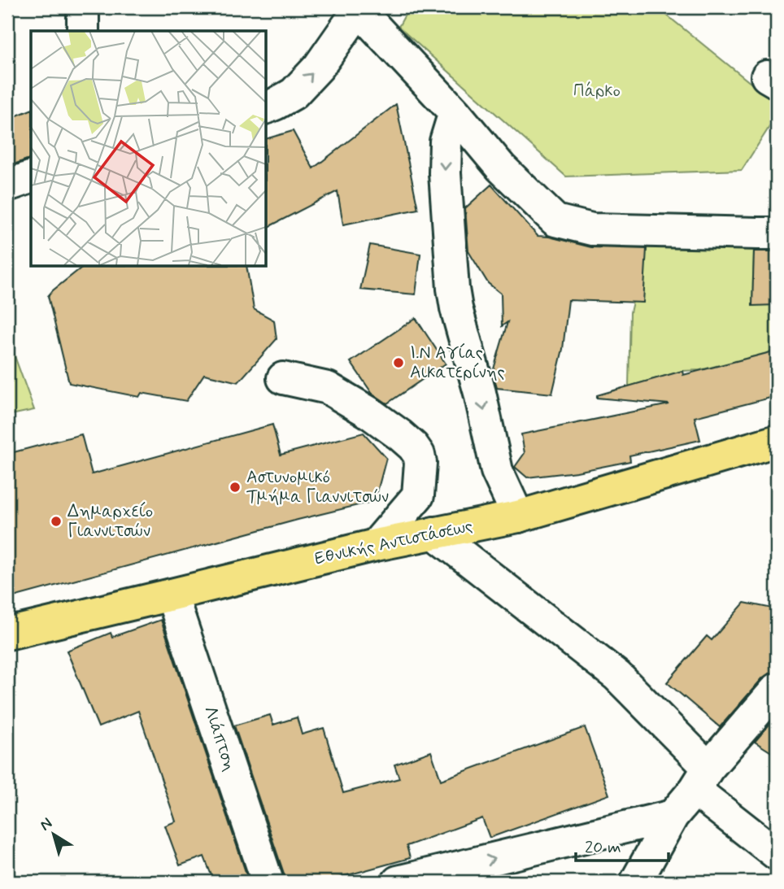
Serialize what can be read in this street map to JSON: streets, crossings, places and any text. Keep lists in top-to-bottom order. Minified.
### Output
{"streets":{"main road":["Εθνικής Αντιστάσεως"],"street":["Λιάπτση"]},"crossings":[["Εθνικής Αντιστάσεως","Λιάπτση"]],"parks":["Πάρκο"],"places":["Ι.Ν Αγίας Αικατερίνης","Αστυνομικό Τμήμα Γιαννιτσών","Δημαρχείο Γιαννιτσών"],"scale_bar":"20 m","north":"top left"}
